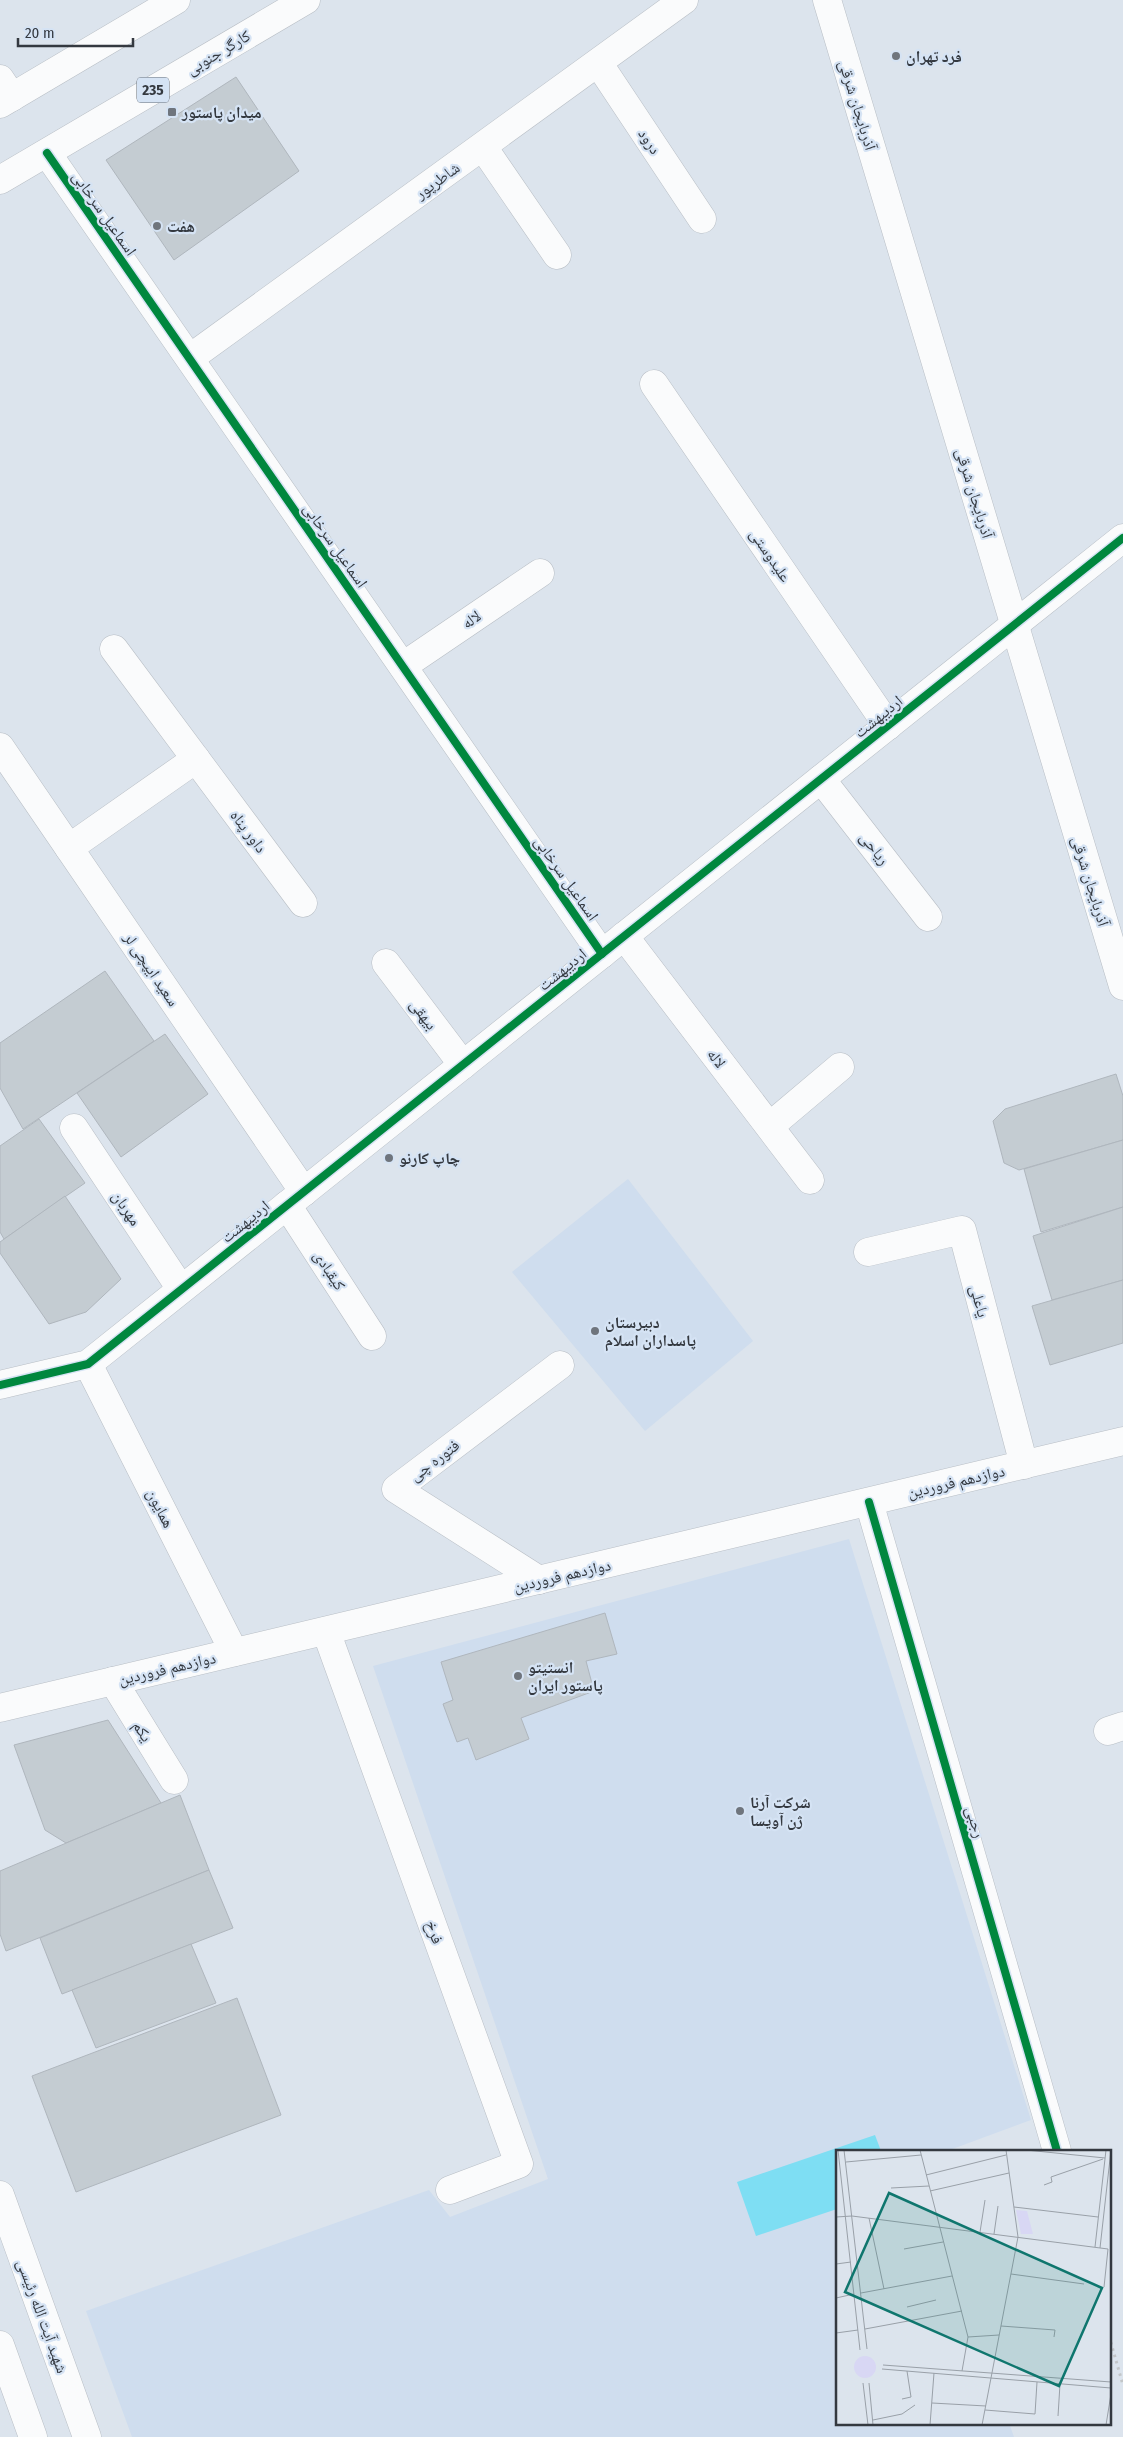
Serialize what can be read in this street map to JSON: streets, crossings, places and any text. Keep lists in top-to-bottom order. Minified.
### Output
{"streets":{"street":["کارگر جنوبی","235","آذربایجان شرقی","درود","شاطرپور","اسماعیل سرخابی","علیدوستی","لاله","اردیبهشت","داور پناه","ریاحی","سعید ایپچی لر","بیهقی","مهربان","کیقبادی","یاعلی","فتوره چی","دوازدهم فروردین","همایون","یکم","رجبی","فرخ","شهید آیت الله رئیسی"]},"crossings":[["کارگر جنوبی","اسماعیل سرخابی"],["آذربایجان شرقی","اردیبهشت"],["درود","شاطرپور"],["شاطرپور","اسماعیل سرخابی"],["اسماعیل سرخابی","لاله"],["اسماعیل سرخابی","اردیبهشت"],["علیدوستی","اردیبهشت"],["لاله","اردیبهشت"],["اردیبهشت","ریاحی"],["اردیبهشت","سعید ایپچی لر"],["اردیبهشت","بیهقی"],["اردیبهشت","مهربان"],["اردیبهشت","کیقبادی"],["اردیبهشت","همایون"],["سعید ایپچی لر","کیقبادی"],["یاعلی","دوازدهم فروردین"],["فتوره چی","دوازدهم فروردین"],["دوازدهم فروردین","همایون"],["دوازدهم فروردین","یکم"],["دوازدهم فروردین","رجبی"],["دوازدهم فروردین","فرخ"]],"places":{"other":["فرد تهران","هفت","چاپ کارنو","دبیرستان پاسداران اسلام","انستیتو پاستور ایران","شرکت آرنا ژن آویسا"],"transit":["میدان پاستور"]},"scale_bar":"20 m"}
